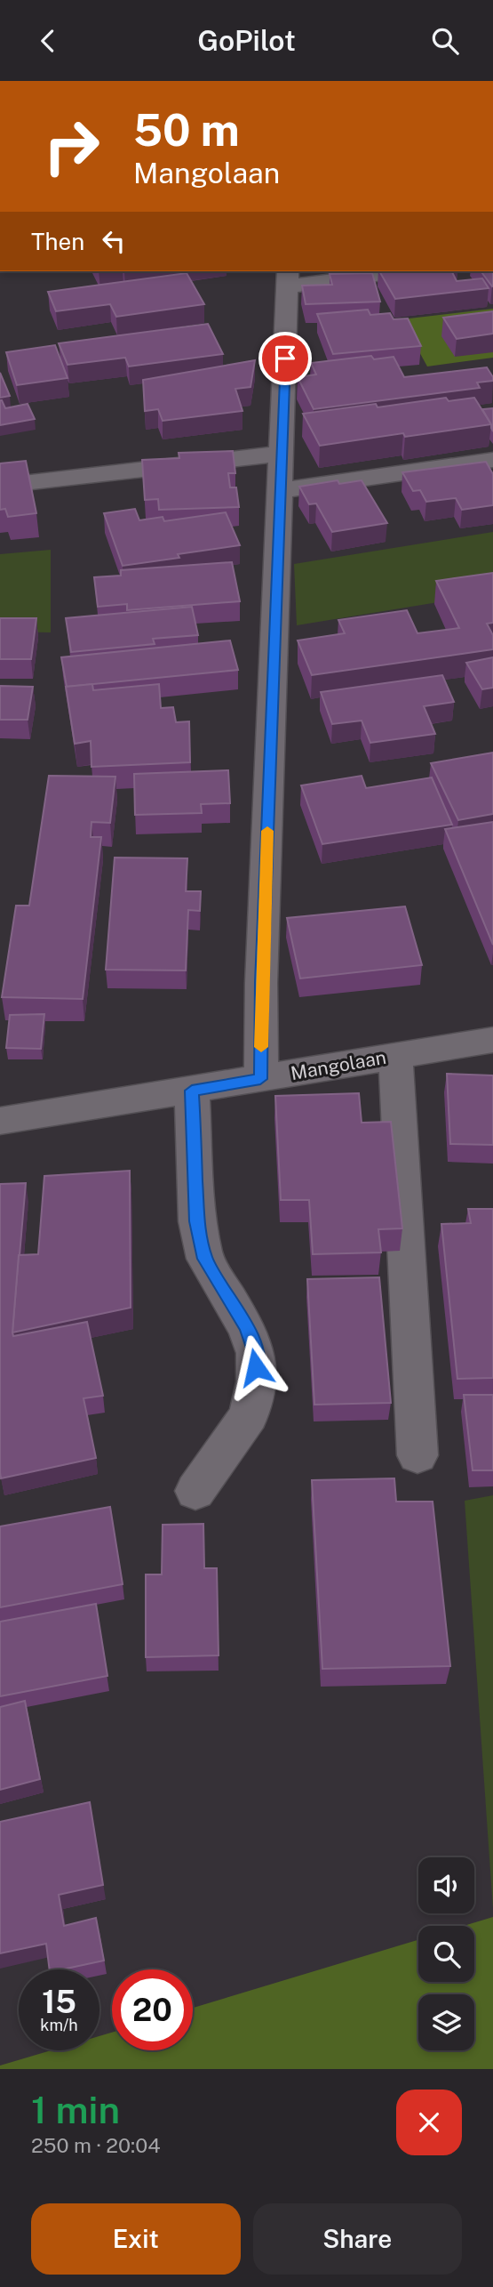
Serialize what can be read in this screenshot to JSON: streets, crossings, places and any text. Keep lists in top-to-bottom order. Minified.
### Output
{"streets":{"street":["Mangolaan"]},"page":{"header":"GoPilot","turn":["50 m","Mangolaan"],"then":"Then","speed":"15 km/h","limit":"20","heading":["1 min","250 m · 20:04"],"buttons":["Exit","Share"]}}
